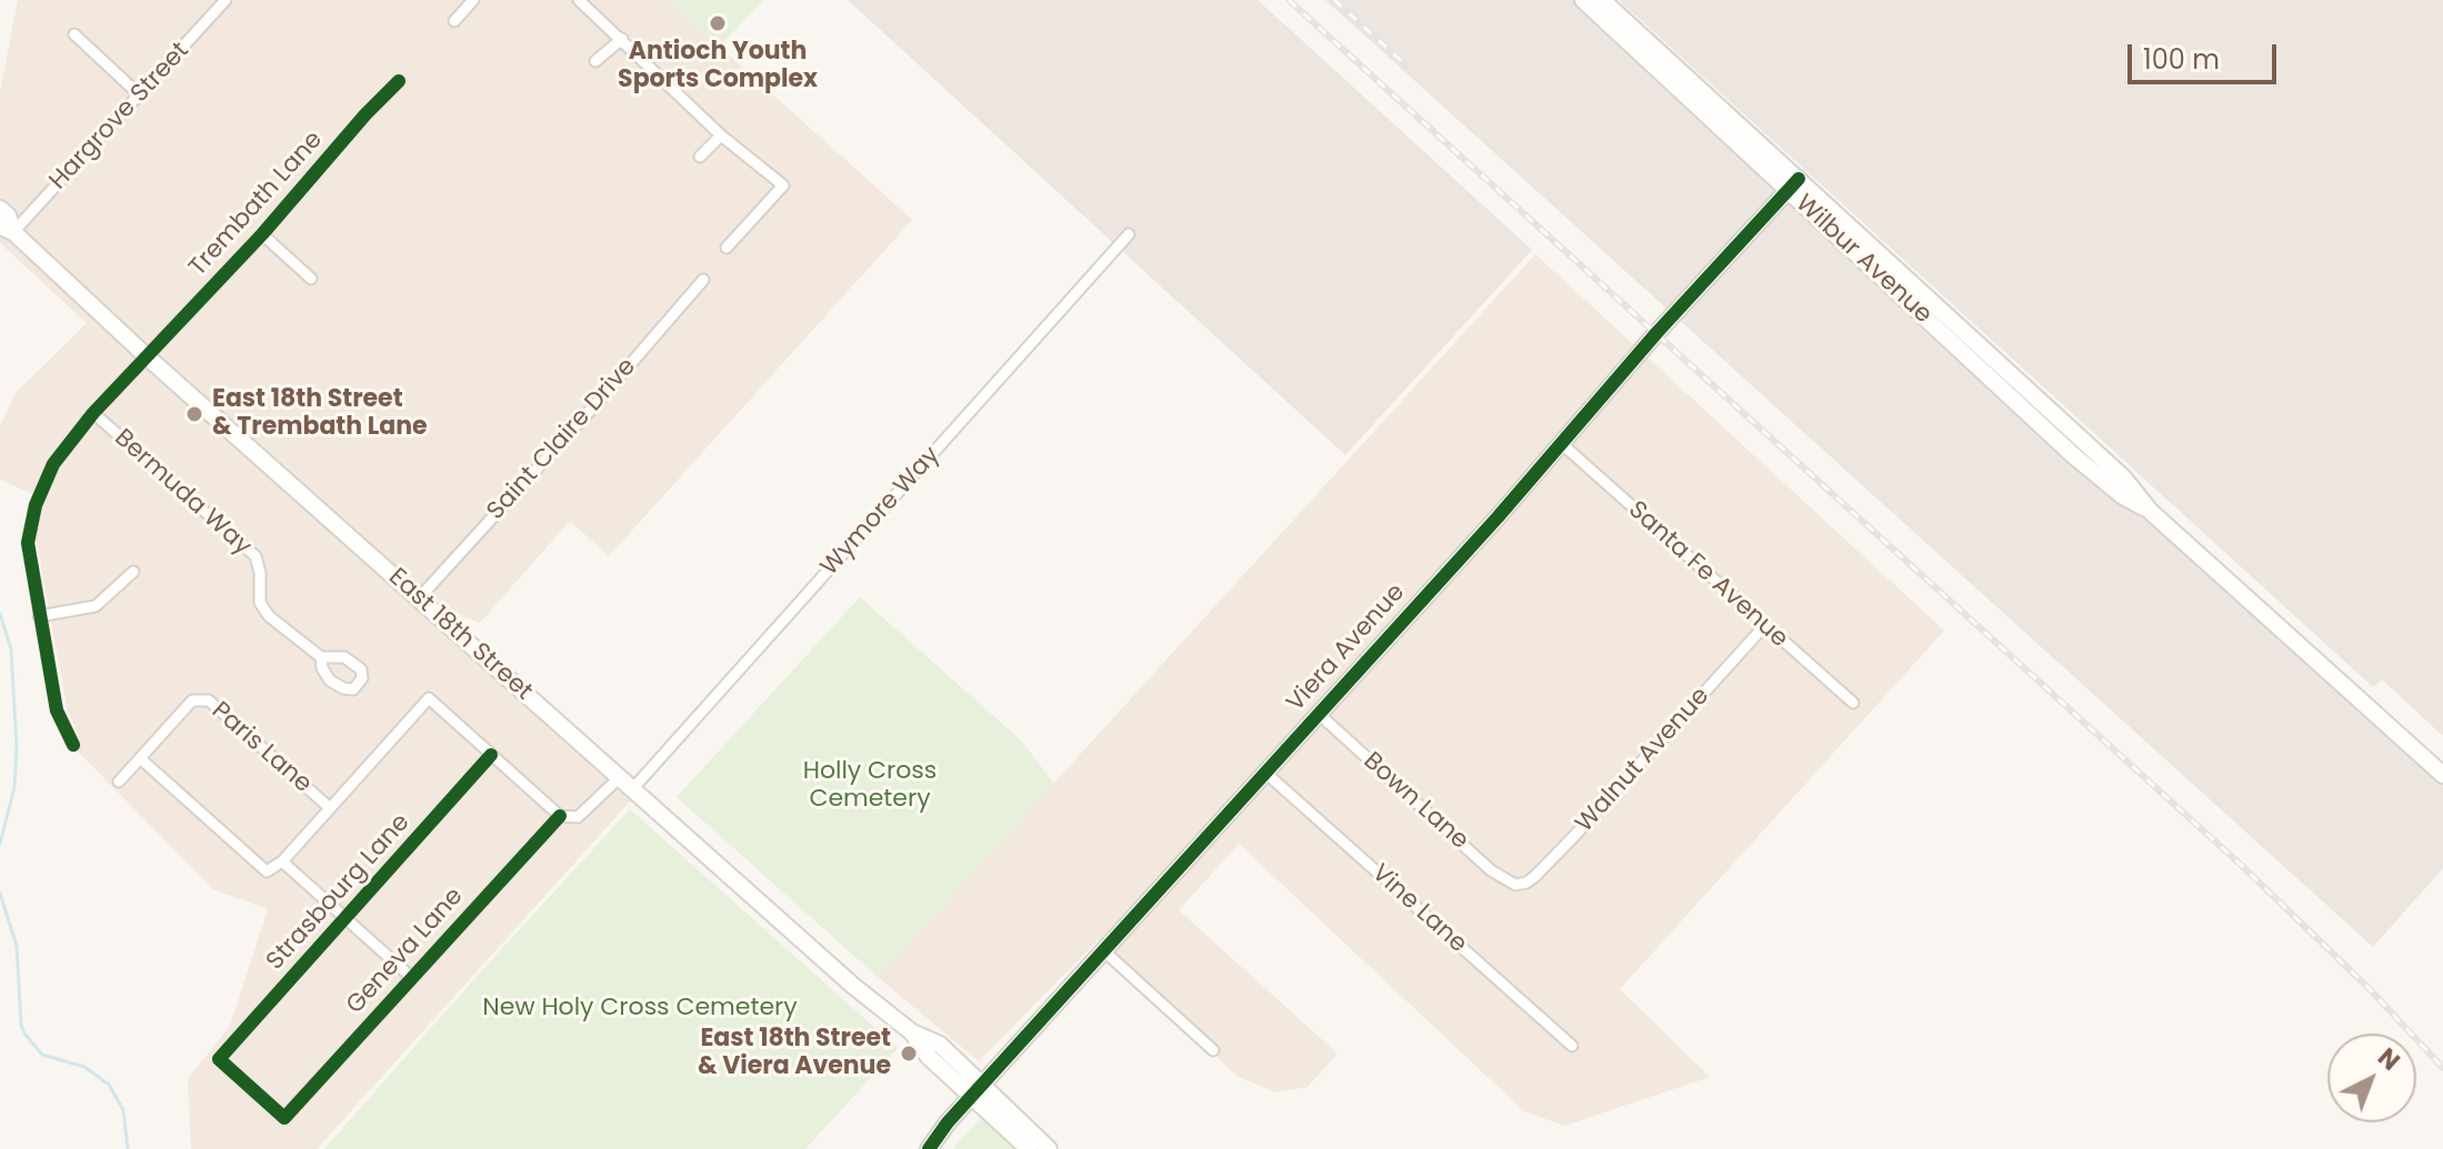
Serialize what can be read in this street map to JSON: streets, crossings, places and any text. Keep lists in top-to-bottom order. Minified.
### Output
{"streets":{"main road":["Wilbur Avenue","East 18th Street","Viera Avenue"],"street":["Hargrove Street","Trembath Lane","Saint Claire Drive","Bermuda Way","Wymore Way","Santa Fe Avenue","Paris Lane","Walnut Avenue","Bown Lane","Strasbourg Lane","Vine Lane","Geneva Lane"]},"crossings":[["Hargrove Street","East 18th Street"],["Trembath Lane","Bermuda Way"],["Trembath Lane","East 18th Street"],["Wilbur Avenue","Viera Avenue"],["Saint Claire Drive","East 18th Street"],["Wymore Way","East 18th Street"],["Wymore Way","Geneva Lane"],["Santa Fe Avenue","Viera Avenue"],["Santa Fe Avenue","Walnut Avenue"],["East 18th Street","Viera Avenue"],["Viera Avenue","Bown Lane"],["Viera Avenue","Vine Lane"],["Walnut Avenue","Bown Lane"],["Strasbourg Lane","Geneva Lane"]],"parks":["Holly Cross Cemetery","New Holy Cross Cemetery"],"places":["Antioch Youth Sports Complex","East 18th Street & Trembath Lane","East 18th Street & Viera Avenue"],"scale_bar":"100 m","north":"top right"}
